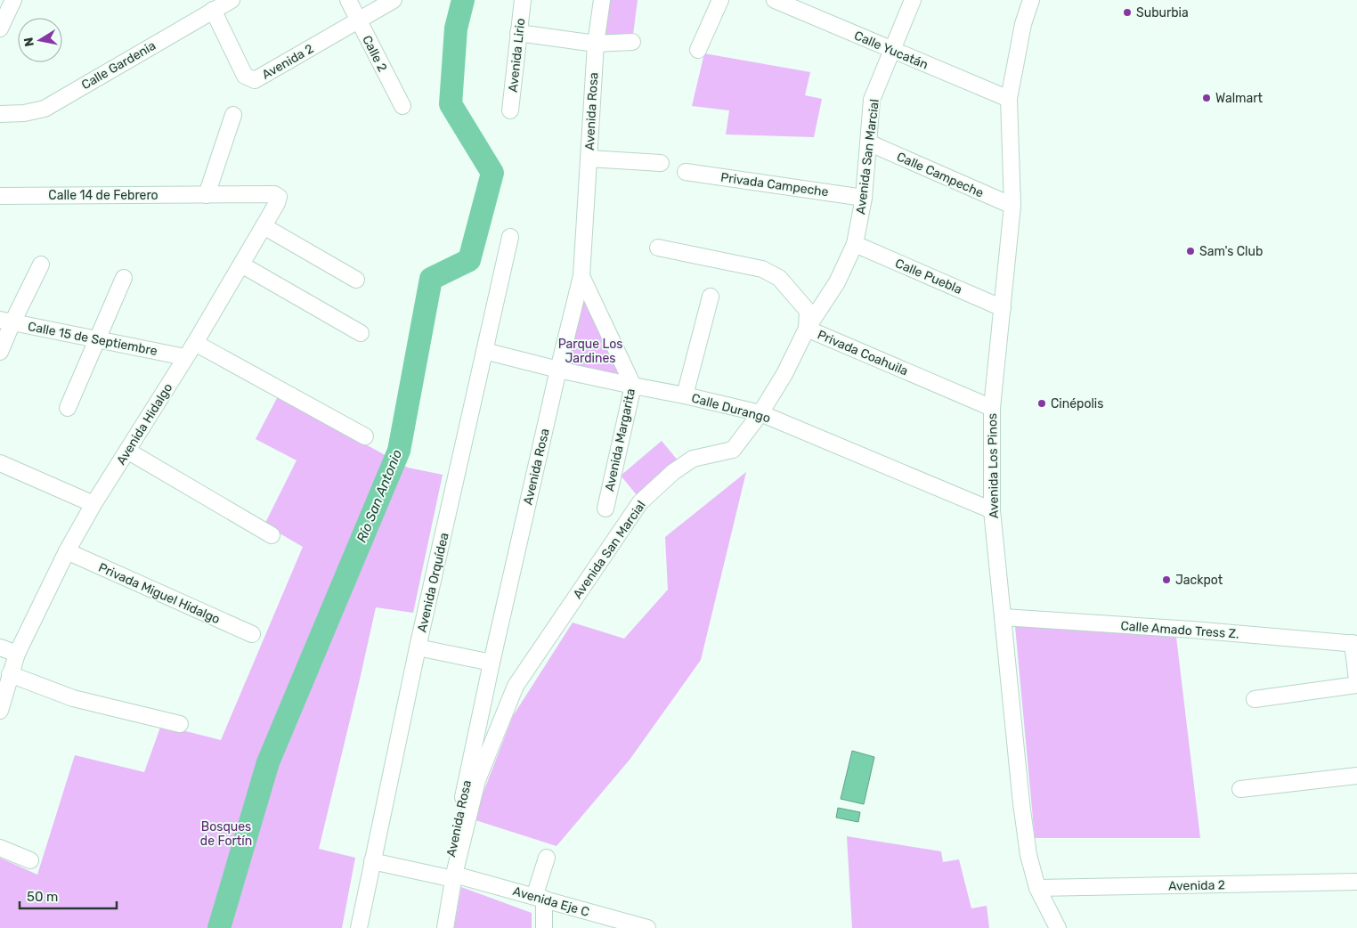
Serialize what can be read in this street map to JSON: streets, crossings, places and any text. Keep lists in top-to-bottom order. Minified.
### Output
{"streets":{"street":["Calle Yucatán","Calle 2","Avenida Lirio","Avenida 2","Calle Gardenia","Avenida Rosa","Avenida San Marcial","Calle Campeche","Privada Campeche","Calle 14 de Febrero","Calle Puebla","Calle 15 de Septiembre","Privada Coahuila","Calle Durango","Avenida Hidalgo","Avenida Margarita","Avenida Los Pinos","Avenida Orquídea","Privada Miguel Hidalgo","Calle Amado Tress Z.","Avenida Eje C"]},"crossings":[["Calle Yucatán","Avenida San Marcial"],["Calle Yucatán","Avenida Los Pinos"],["Calle 2","Avenida 2"],["Avenida 2","Calle Gardenia"],["Avenida 2","Avenida Los Pinos"],["Avenida Rosa","Avenida San Marcial"],["Avenida Rosa","Calle Durango"],["Avenida Rosa","Avenida Margarita"],["Avenida Rosa","Avenida Eje C"],["Avenida San Marcial","Calle Campeche"],["Avenida San Marcial","Privada Campeche"],["Avenida San Marcial","Calle Puebla"],["Avenida San Marcial","Privada Coahuila"],["Avenida San Marcial","Calle Durango"],["Avenida San Marcial","Avenida Eje C"],["Calle Campeche","Avenida Los Pinos"],["Calle 14 de Febrero","Avenida Hidalgo"],["Calle Puebla","Avenida Los Pinos"],["Calle 15 de Septiembre","Avenida Hidalgo"],["Privada Coahuila","Avenida Los Pinos"],["Calle Durango","Avenida Margarita"],["Calle Durango","Avenida Los Pinos"],["Calle Durango","Avenida Orquídea"],["Avenida Hidalgo","Privada Miguel Hidalgo"],["Avenida Los Pinos","Calle Amado Tress Z."],["Avenida Orquídea","Avenida Eje C"]],"water":["Río San Antonio"],"parks":["Parque Los Jardines","Bosques de Fortín"],"places":["Suburbia","Walmart","Sam's Club","Cinépolis","Jackpot"],"scale_bar":"50 m","north":"left"}
